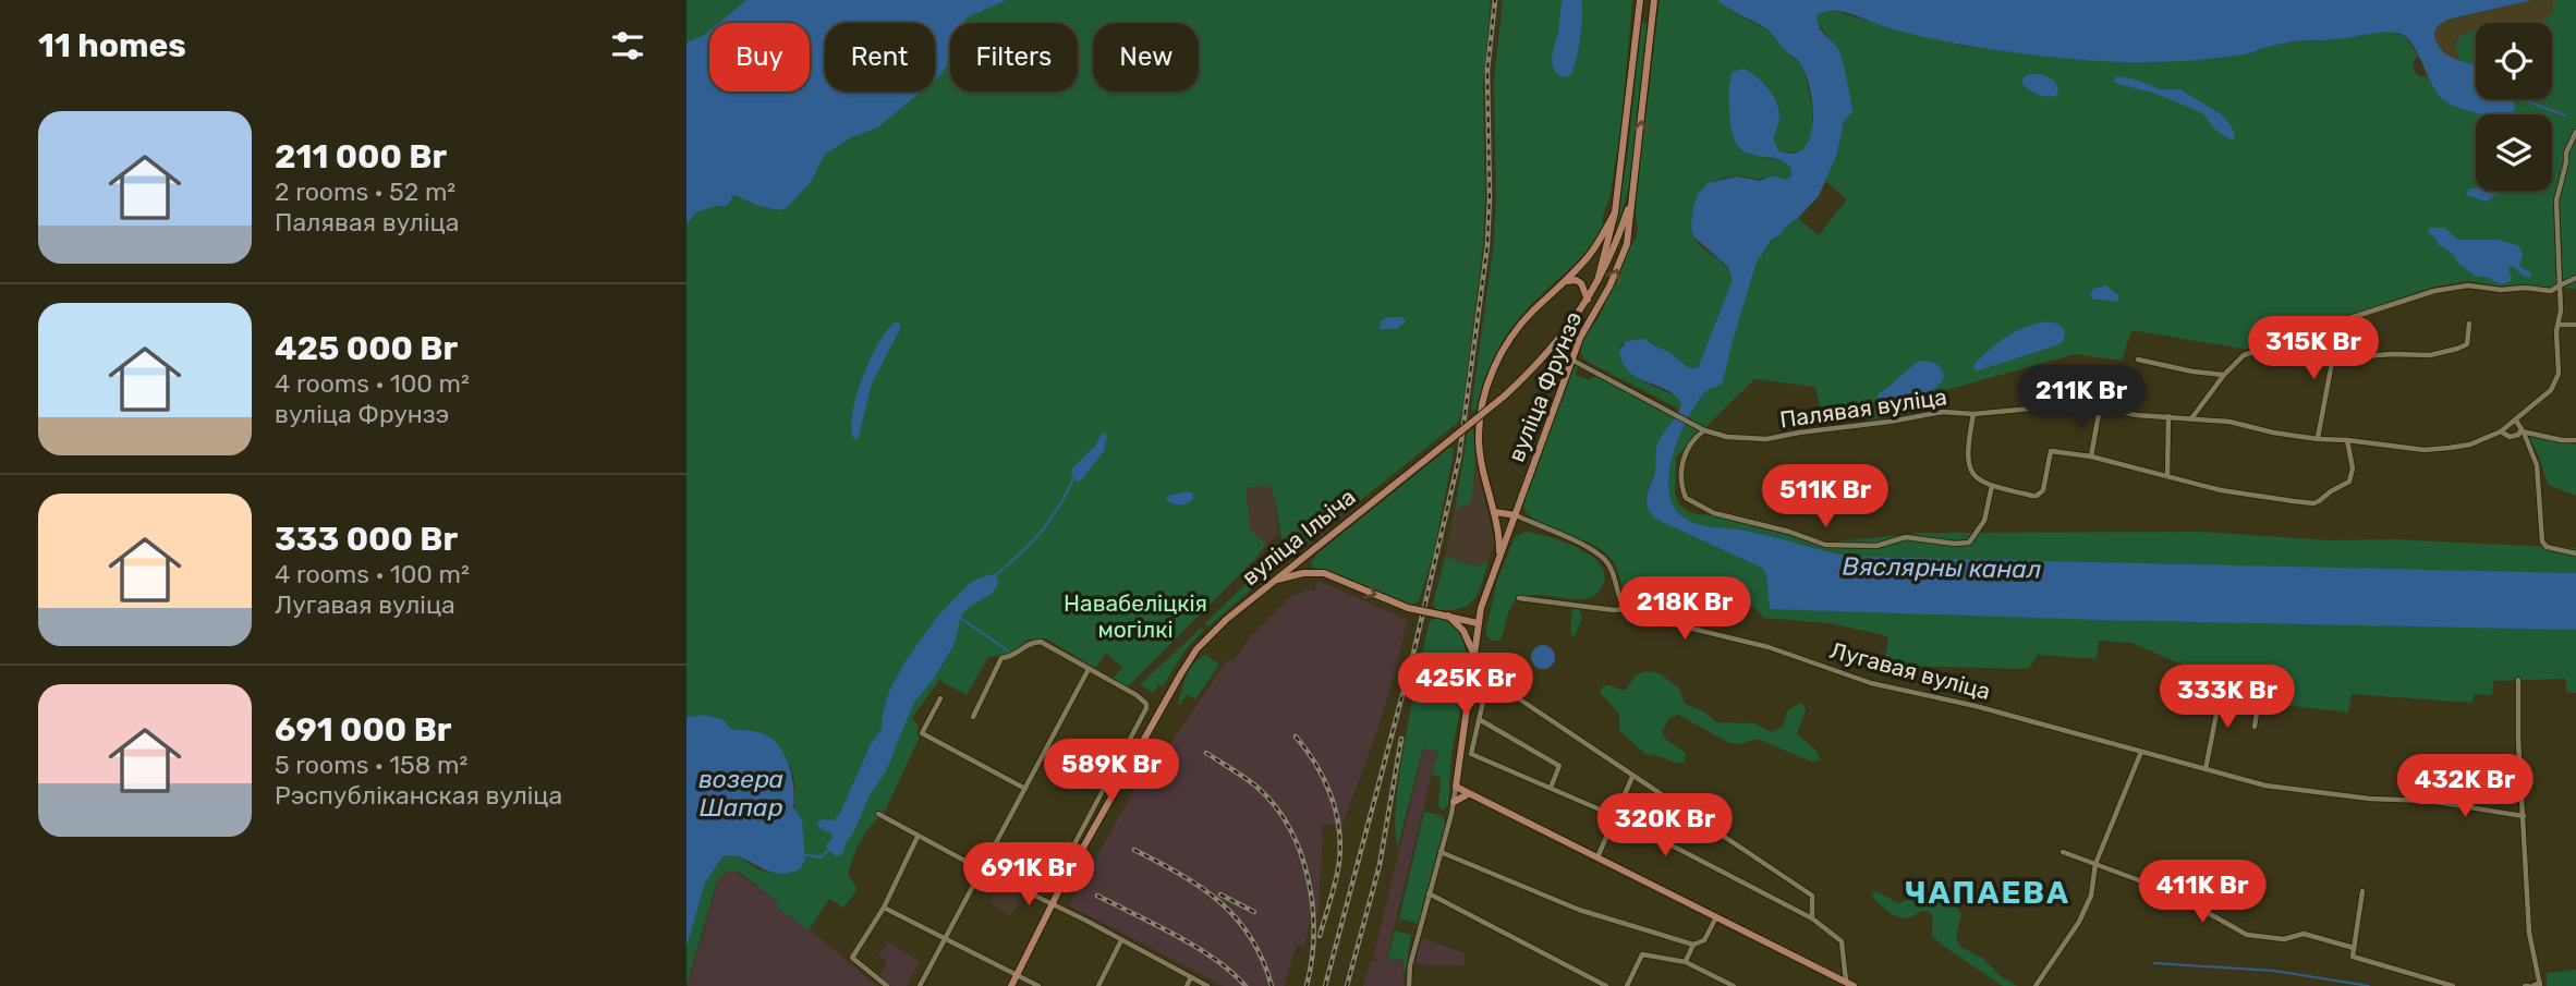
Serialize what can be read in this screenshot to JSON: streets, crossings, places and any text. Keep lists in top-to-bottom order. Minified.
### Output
{"streets":{"main road":["вуліца Фрунзэ","вуліца Ільіча"],"street":["Палявая вуліца","Лугавая вуліца"]},"crossings":[["вуліца Фрунзэ","Палявая вуліца"],["вуліца Фрунзэ","вуліца Ільіча"]],"districts":["ЧАПАЕВА"],"water":["Вяслярны канал","возера Шапар"],"parks":["Навабеліцкія могілкі"],"page":{"heading":"11 homes","chip":["Buy","Rent","Filters","New"],"list":[{"name":"211 000 Br","note":"2 rooms · 52 m² · Палявая вуліца"},{"name":"425 000 Br","note":"4 rooms · 100 m² · вуліца Фрунзэ"},{"name":"333 000 Br","note":"4 rooms · 100 m² · Лугавая вуліца"},{"name":"691 000 Br","note":"5 rooms · 158 m² · Рэспубліканская вуліца"}],"price":["315K Br","211K Br","511K Br","218K Br","425K Br","333K Br","589K Br","432K Br","320K Br","691K Br","411K Br"]}}
